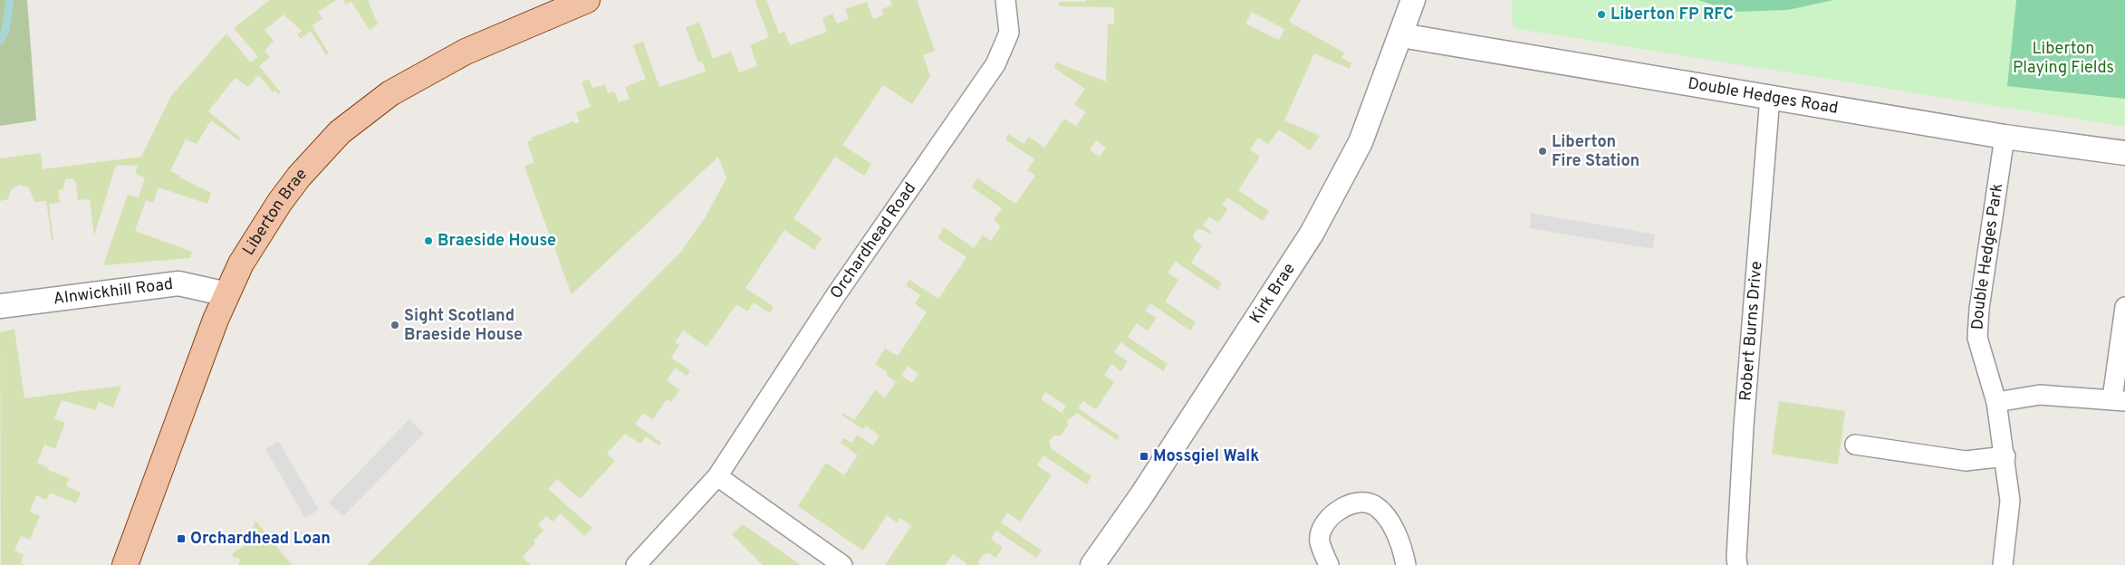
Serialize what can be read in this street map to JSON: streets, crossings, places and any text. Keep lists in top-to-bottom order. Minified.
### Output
{"streets":{"main road":["Liberton Brae"],"street":["Double Hedges Road","Orchardhead Road","Double Hedges Park","Alnwickhill Road","Kirk Brae","Robert Burns Drive"]},"crossings":[["Double Hedges Road","Double Hedges Park"],["Double Hedges Road","Kirk Brae"],["Double Hedges Road","Robert Burns Drive"],["Liberton Brae","Alnwickhill Road"]],"parks":["Liberton Playing Fields"],"places":{"other":["Liberton FP RFC","Liberton Fire Station","Braeside House","Sight Scotland Braeside House"],"transit":["Mossgiel Walk","Orchardhead Loan"]}}
